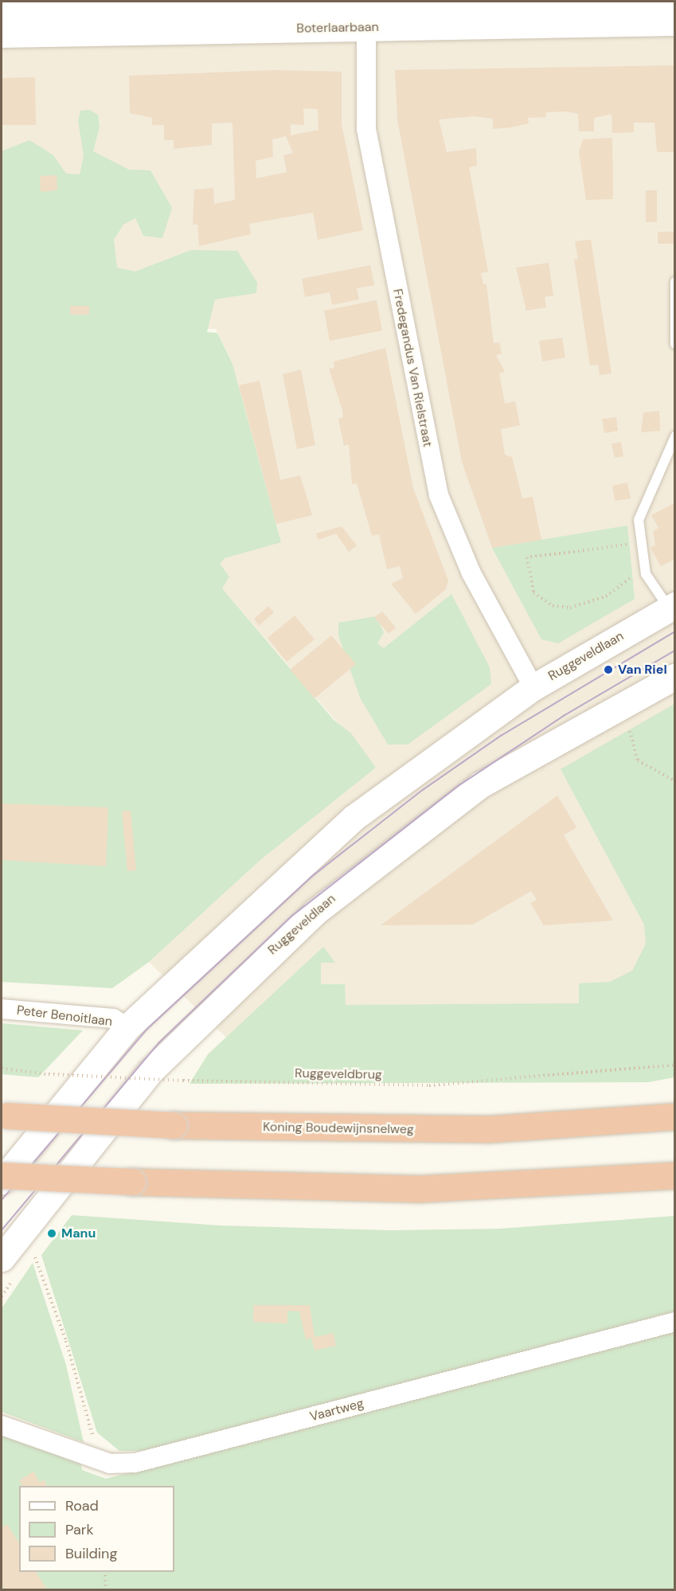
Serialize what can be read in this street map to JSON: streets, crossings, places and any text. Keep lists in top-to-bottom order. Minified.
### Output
{"streets":{"highway":["Koning Boudewijnsnelweg"],"street":["Boterlaarbaan","Fredegandus Van Rielstraat","Ruggeveldlaan","Peter Benoitlaan","Vaartweg"],"path":["Ruggeveldbrug"]},"crossings":[["Boterlaarbaan","Fredegandus Van Rielstraat"],["Fredegandus Van Rielstraat","Ruggeveldlaan"],["Ruggeveldlaan","Peter Benoitlaan"]],"places":["Van Riel","Manu"],"legend":["Road","Park","Building"]}
